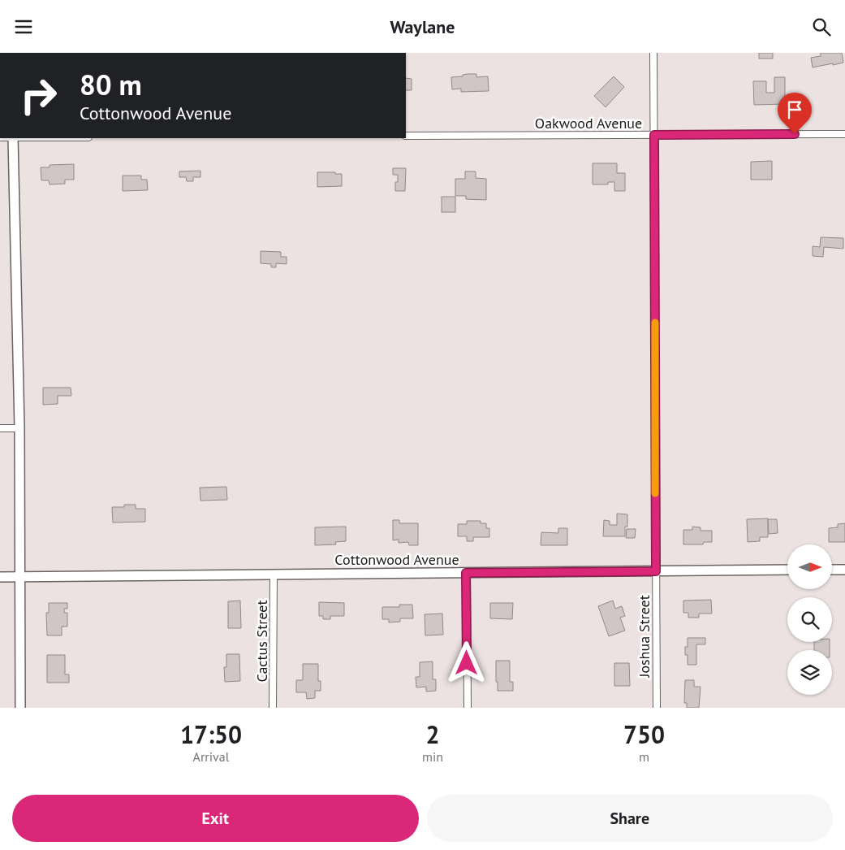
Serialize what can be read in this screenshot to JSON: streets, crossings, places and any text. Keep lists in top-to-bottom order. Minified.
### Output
{"streets":{"street":["Oakwood Avenue","Cottonwood Avenue","Joshua Street","Cactus Street"]},"crossings":[["Oakwood Avenue","Joshua Street"],["Cottonwood Avenue","Joshua Street"],["Cottonwood Avenue","Cactus Street"]],"north":"right","page":{"header":"Waylane","turn":["80 m","Cottonwood Avenue"],"eta":["17:50","Arrival","2","min","750","m"],"buttons":["Exit","Share"]}}
